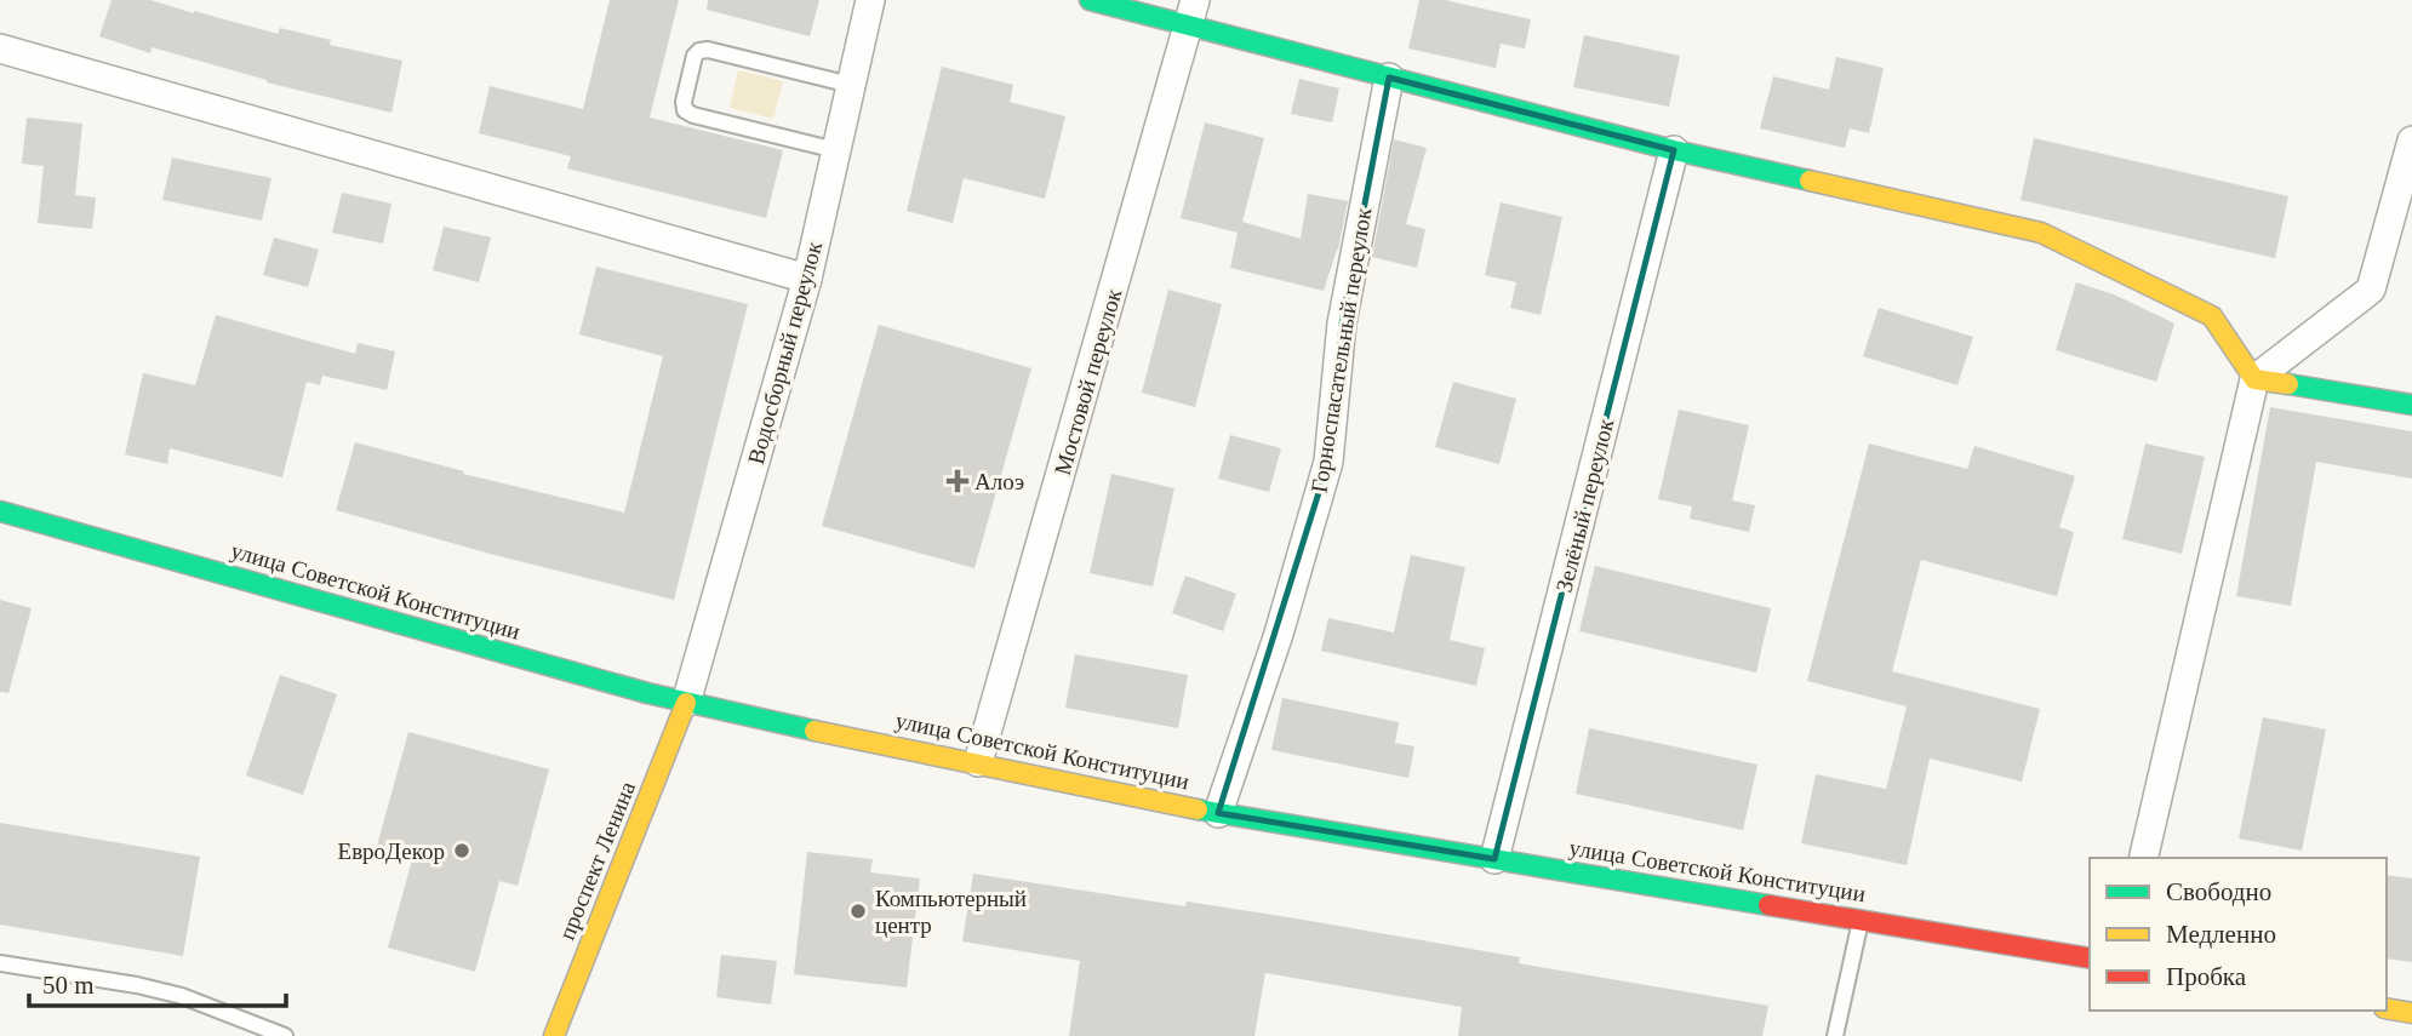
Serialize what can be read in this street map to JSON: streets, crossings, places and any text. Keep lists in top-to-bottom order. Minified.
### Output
{"streets":{"main road":["улица Советской Конституции","проспект Ленина"],"street":["Горноспасательный переулок","Водосборный переулок","Мостовой переулок","Зелёный переулок"]},"crossings":[["Горноспасательный переулок","улица Советской Конституции"],["Водосборный переулок","улица Советской Конституции"],["Водосборный переулок","проспект Ленина"],["Мостовой переулок","улица Советской Конституции"],["Зелёный переулок","улица Советской Конституции"],["улица Советской Конституции","проспект Ленина"]],"places":{"health":["Алоэ"],"other":["ЕвроДекор","Компьютерный центр"]},"legend":["Свободно","Медленно","Пробка"],"scale_bar":"50 m"}
